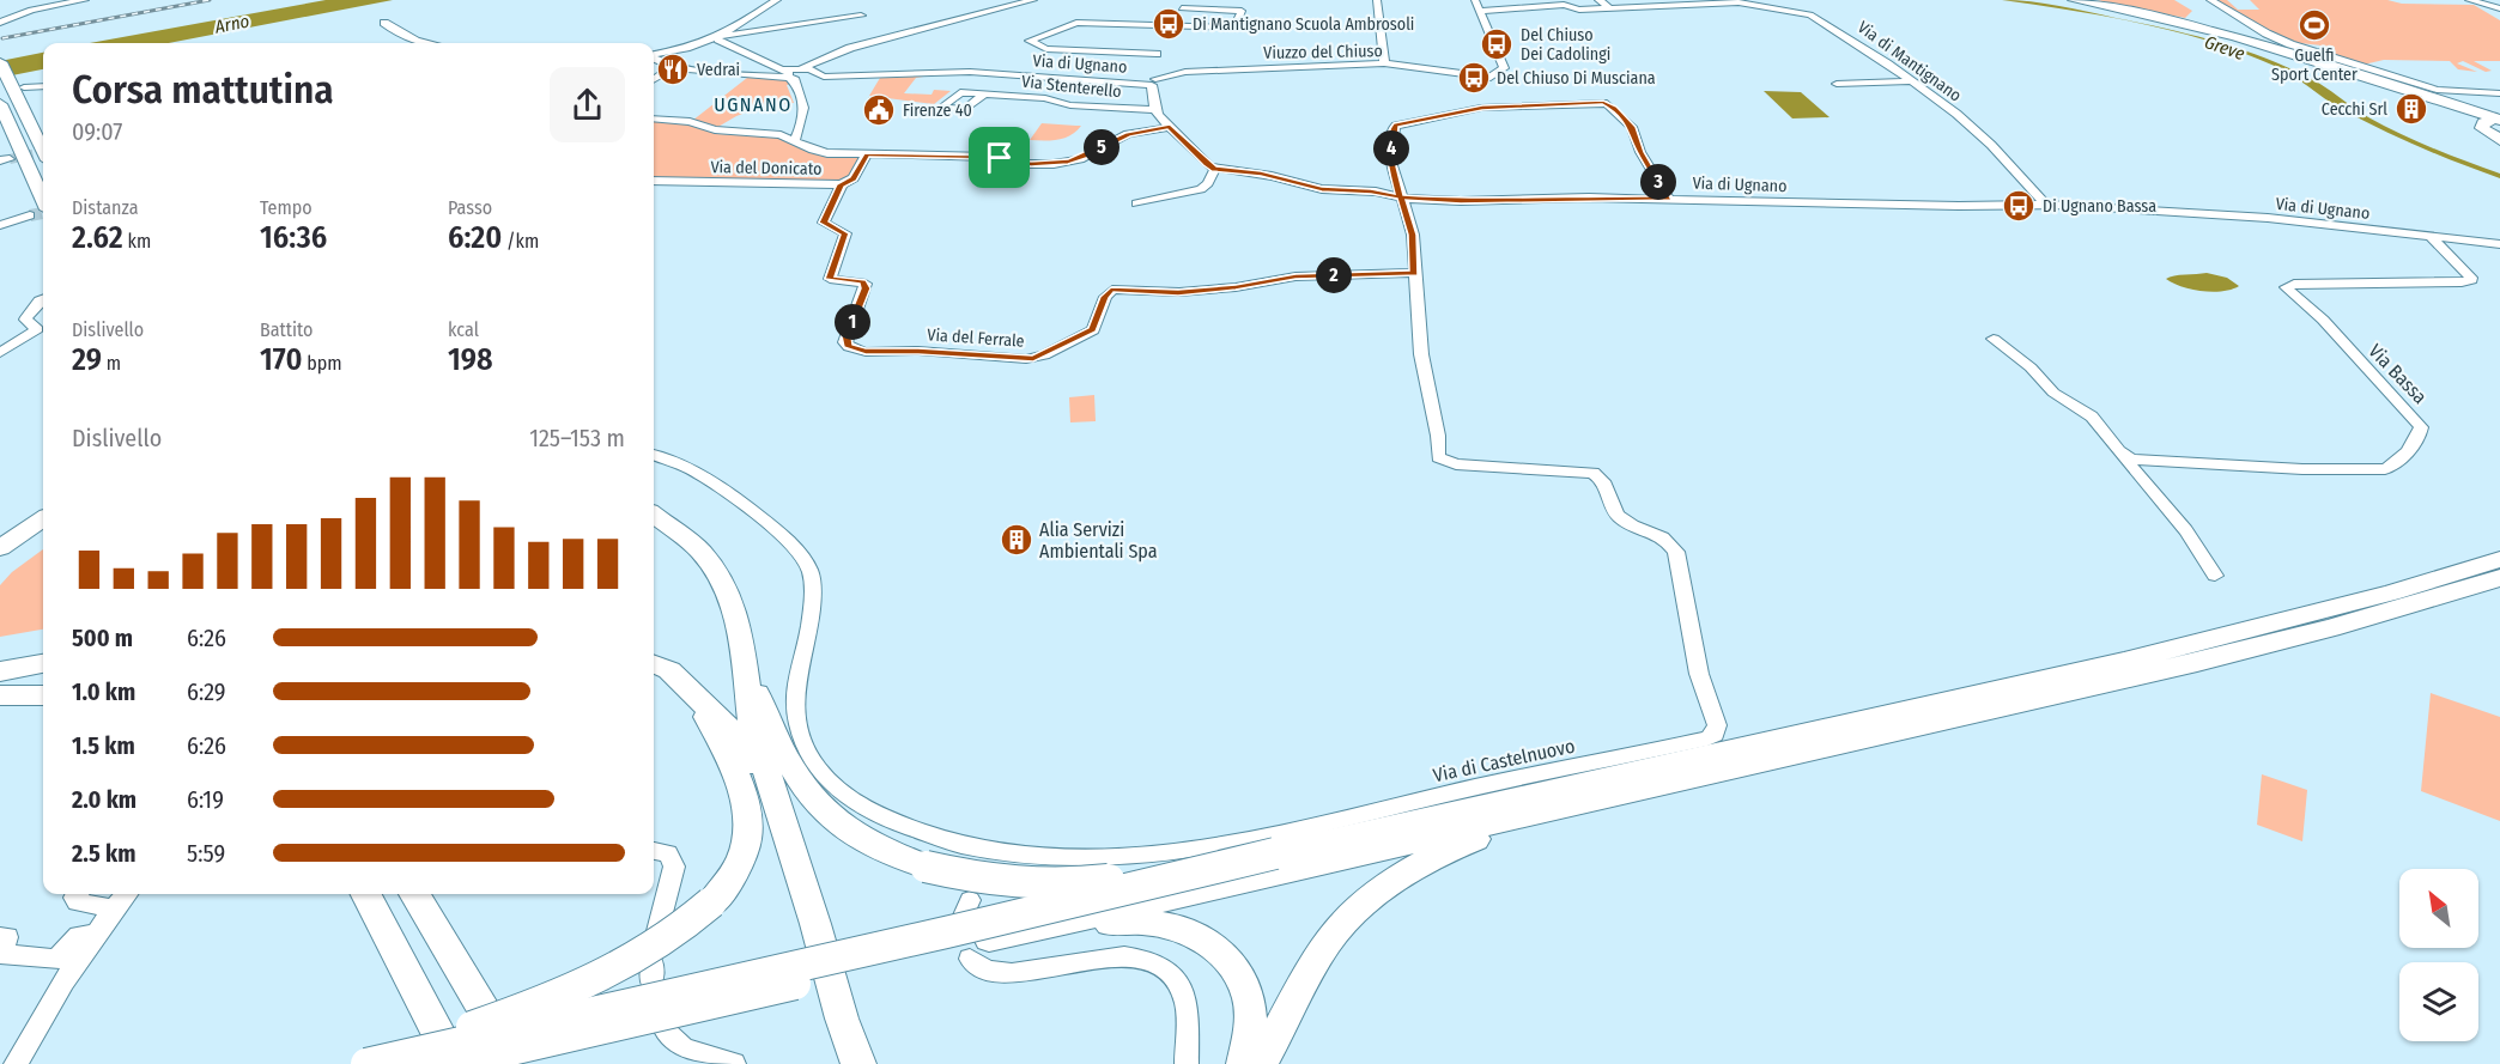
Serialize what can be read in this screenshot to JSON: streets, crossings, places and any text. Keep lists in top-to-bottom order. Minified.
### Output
{"streets":{"street":["Viuzzo del Chiuso","Via di Mantignano","Via di Ugnano","Via Stenterello","Via del Donicato","Via del Ferrale","Via Bassa","Via di Castelnuovo"]},"crossings":[["Viuzzo del Chiuso","Via di Ugnano"],["Viuzzo del Chiuso","Via di Castelnuovo"],["Via di Mantignano","Via di Ugnano"],["Via di Ugnano","Via Stenterello"],["Via di Ugnano","Via Bassa"],["Via di Ugnano","Via di Castelnuovo"],["Via del Donicato","Via del Ferrale"],["Via del Ferrale","Via di Castelnuovo"]],"districts":["UGNANO"],"water":["Arno","Greve"],"places":{"bus stop":["Di Mantignano Scuola Ambrosoli","Del Chiuso Dei Cadolingi","Del Chiuso Di Musciana","Di Ugnano Bassa"],"sports":["Guelfi Sport Center"],"restaurant":["Vedrai"],"building":["Cecchi Srl","Alia Servizi Ambientali Spa"],"public building":["Firenze 40"]},"north":"top left","page":{"heading":["Corsa mattutina","09:07"],"pins":["5","4","3","2","1"],"stats":[["Distanza","2.62 km"],["Tempo","16:36"],["Passo","6:20 /km"],["Dislivello","29 m"],["Battito","170 bpm"],["kcal","198"]],"chart":["Dislivello","125–153 m"],"list":[{"name":"500 m","note":"6:26"},{"name":"1.0 km","note":"6:29"},{"name":"1.5 km","note":"6:26"},{"name":"2.0 km","note":"6:19"},{"name":"2.5 km","note":"5:59"}]}}
